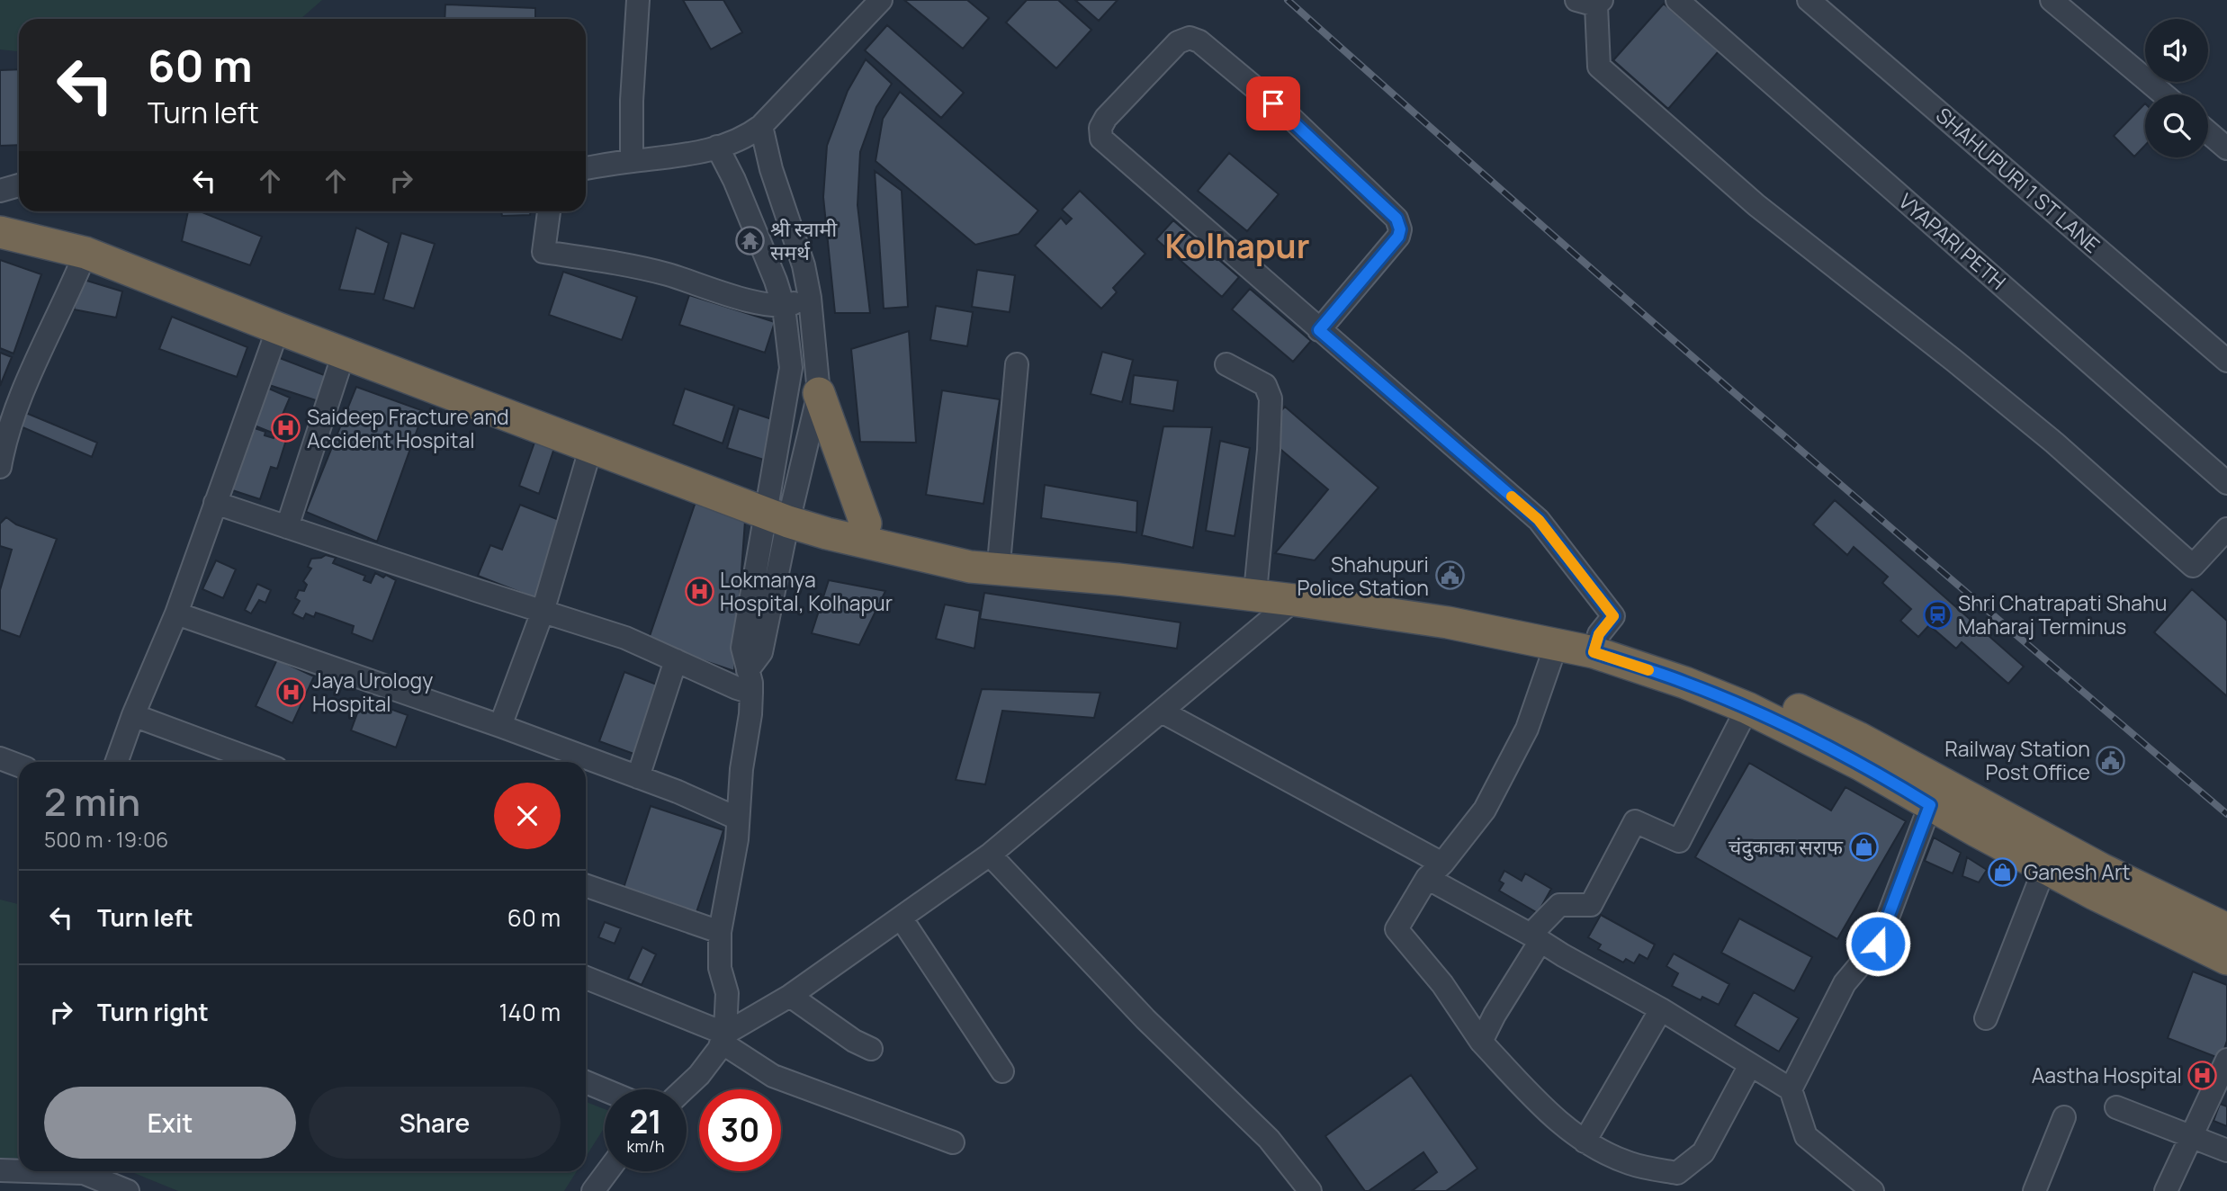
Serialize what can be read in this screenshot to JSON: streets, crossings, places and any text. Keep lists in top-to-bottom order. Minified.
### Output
{"streets":{"street":["SHAHUPURI 1 ST LANE","VYAPARI PETH"]},"districts":["Kolhapur"],"places":{"temple":["श्री स्वामी समर्थ"],"hospital":["Saideep Fracture and Accident Hospital","Lokmanya Hospital, Kolhapur","Jaya Urology Hospital","Aastha Hospital"],"public building":["Shahupuri Police Station","Railway Station Post Office"],"station":["Shri Chatrapati Shahu Maharaj Terminus"],"shop":["चंदुकाका सराफ","Ganesh Art"]},"page":{"turn":["60 m","Turn left"],"heading":["2 min","500 m · 19:06"],"list":[{"name":"Turn left","value":"60 m"},{"name":"Turn right","value":"140 m"}],"buttons":["Exit","Share"],"speed":"21 km/h","limit":"30"}}
